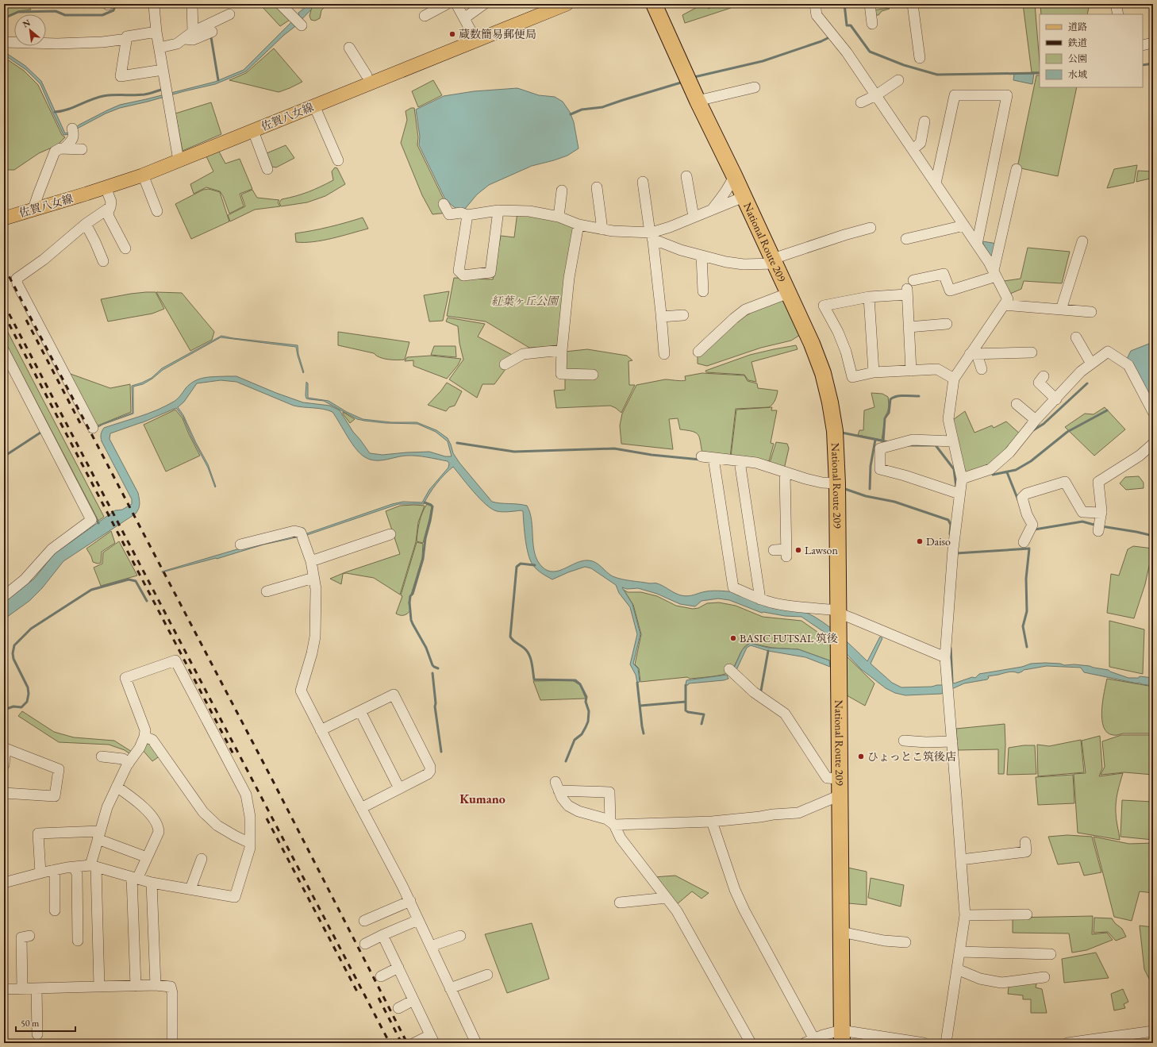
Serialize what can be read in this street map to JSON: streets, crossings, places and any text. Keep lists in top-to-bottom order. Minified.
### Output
{"streets":{"highway":["National Route 209"],"main road":["佐賀八女線"]},"districts":["Kumano"],"parks":["紅葉ヶ丘公園"],"places":["蔵数簡易郵便局","Daiso","Lawson","BASIC FUTSAL 筑後","ひょっとこ筑後店"],"legend":["道路","鉄道","公園","水域"],"scale_bar":"50 m","north":"top left"}
